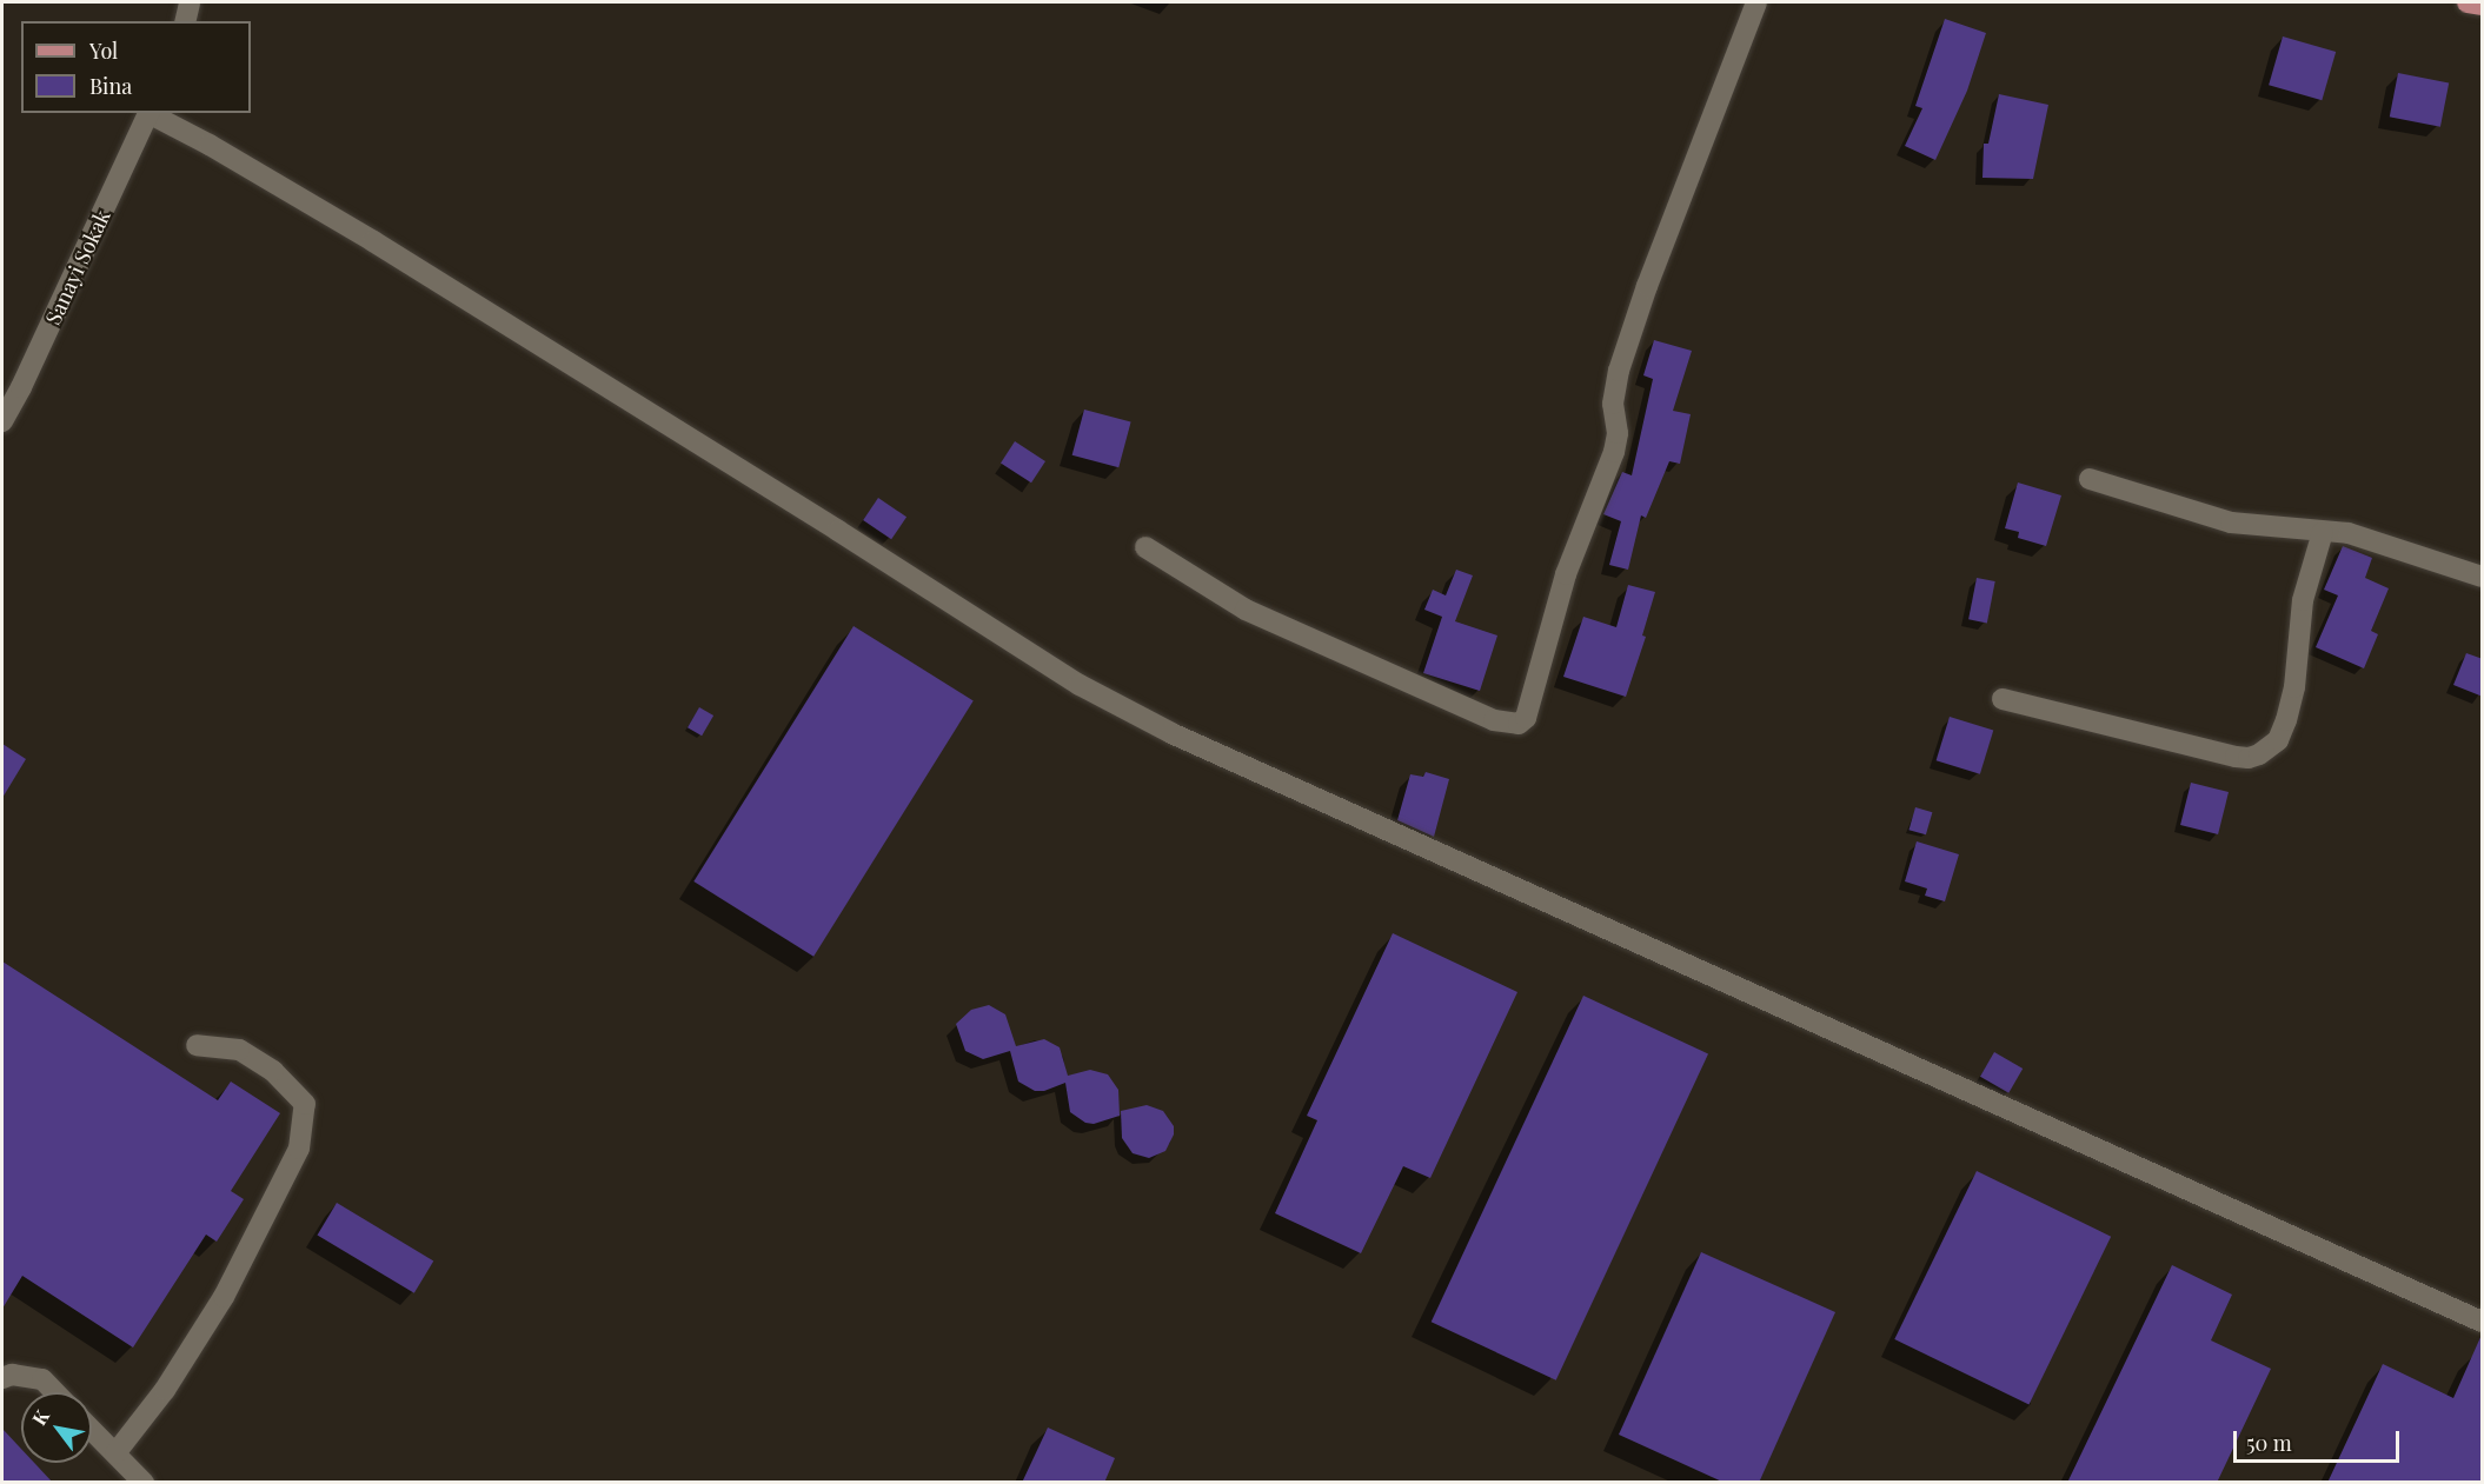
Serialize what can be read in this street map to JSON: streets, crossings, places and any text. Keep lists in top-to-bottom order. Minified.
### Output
{"streets":{"street":["Sanayi Sokak"]},"legend":["Yol","Bina"],"scale_bar":"50 m","north":"top left"}
